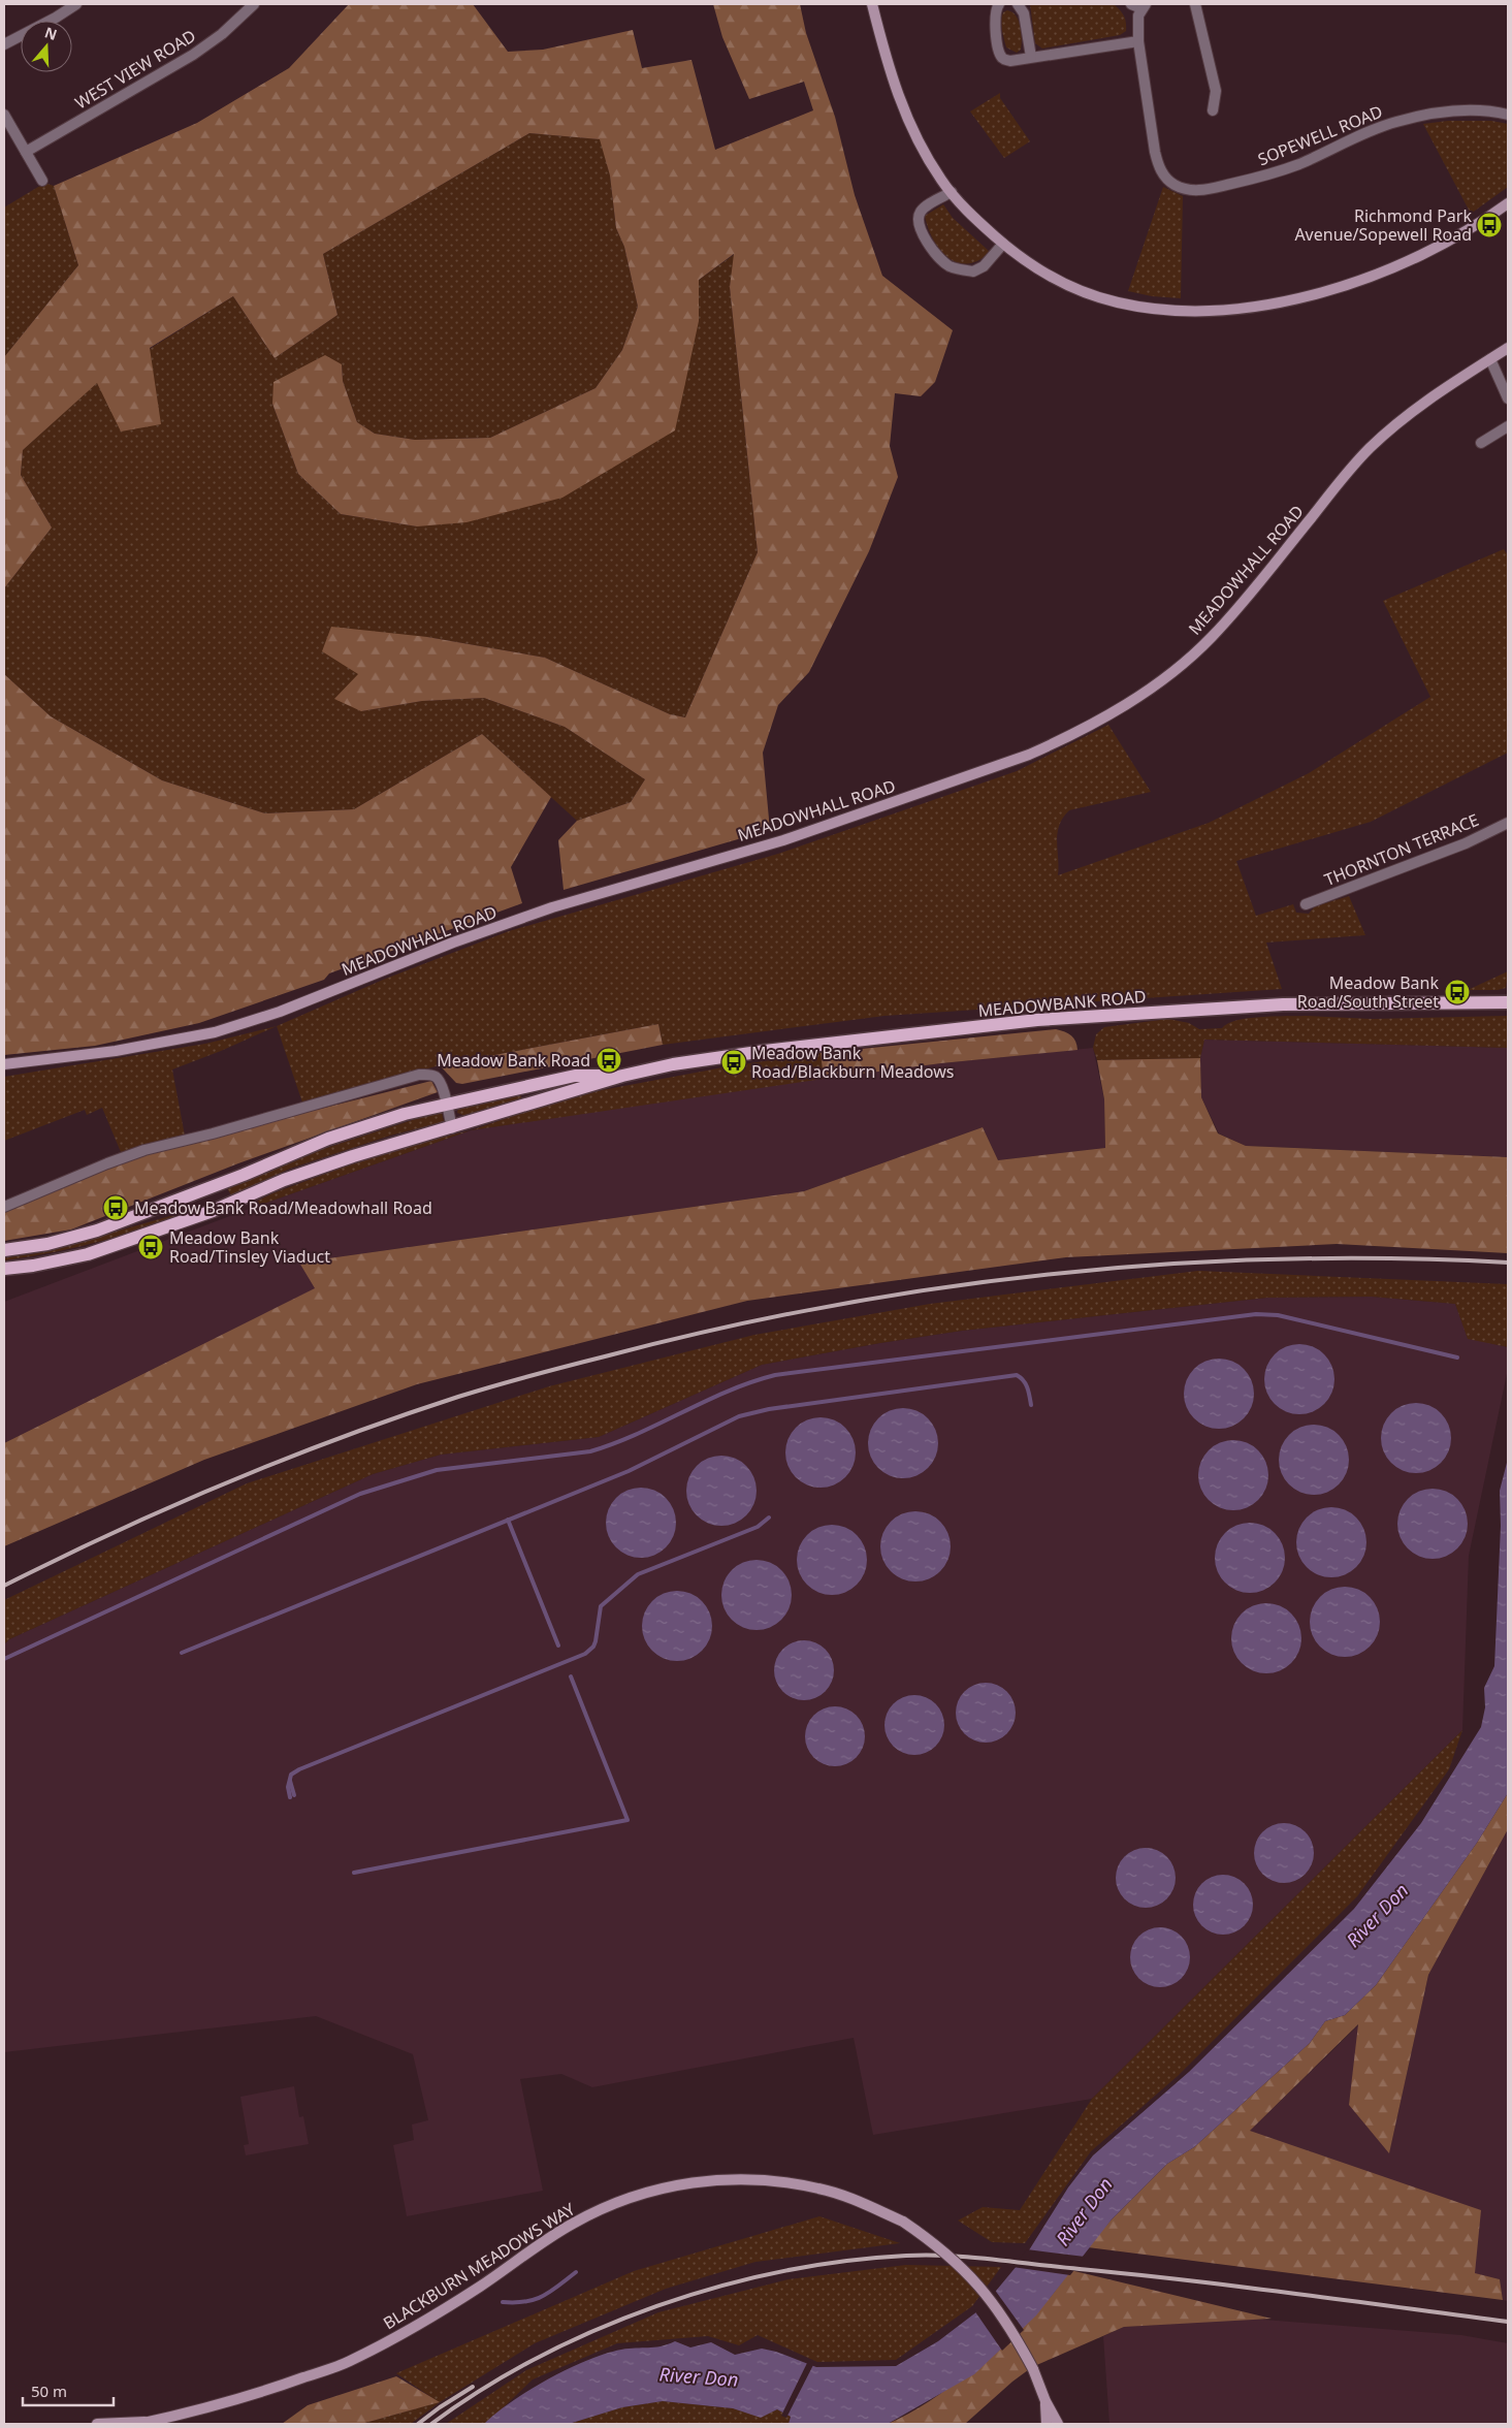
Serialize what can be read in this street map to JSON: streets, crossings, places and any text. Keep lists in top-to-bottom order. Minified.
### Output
{"streets":{"main road":["MEADOWBANK ROAD"],"street":["WEST VIEW ROAD","SOPEWELL ROAD","MEADOWHALL ROAD","THORNTON TERRACE","BLACKBURN MEADOWS WAY"]},"water":["River Don"],"places":{"bus stop":["Richmond Park Avenue/Sopewell Road","Meadow Bank Road/South Street","Meadow Bank Road","Meadow Bank Road/Blackburn Meadows","Meadow Bank Road/Meadowhall Road","Meadow Bank Road/Tinsley Viaduct"]},"scale_bar":"50 m","north":"top"}
